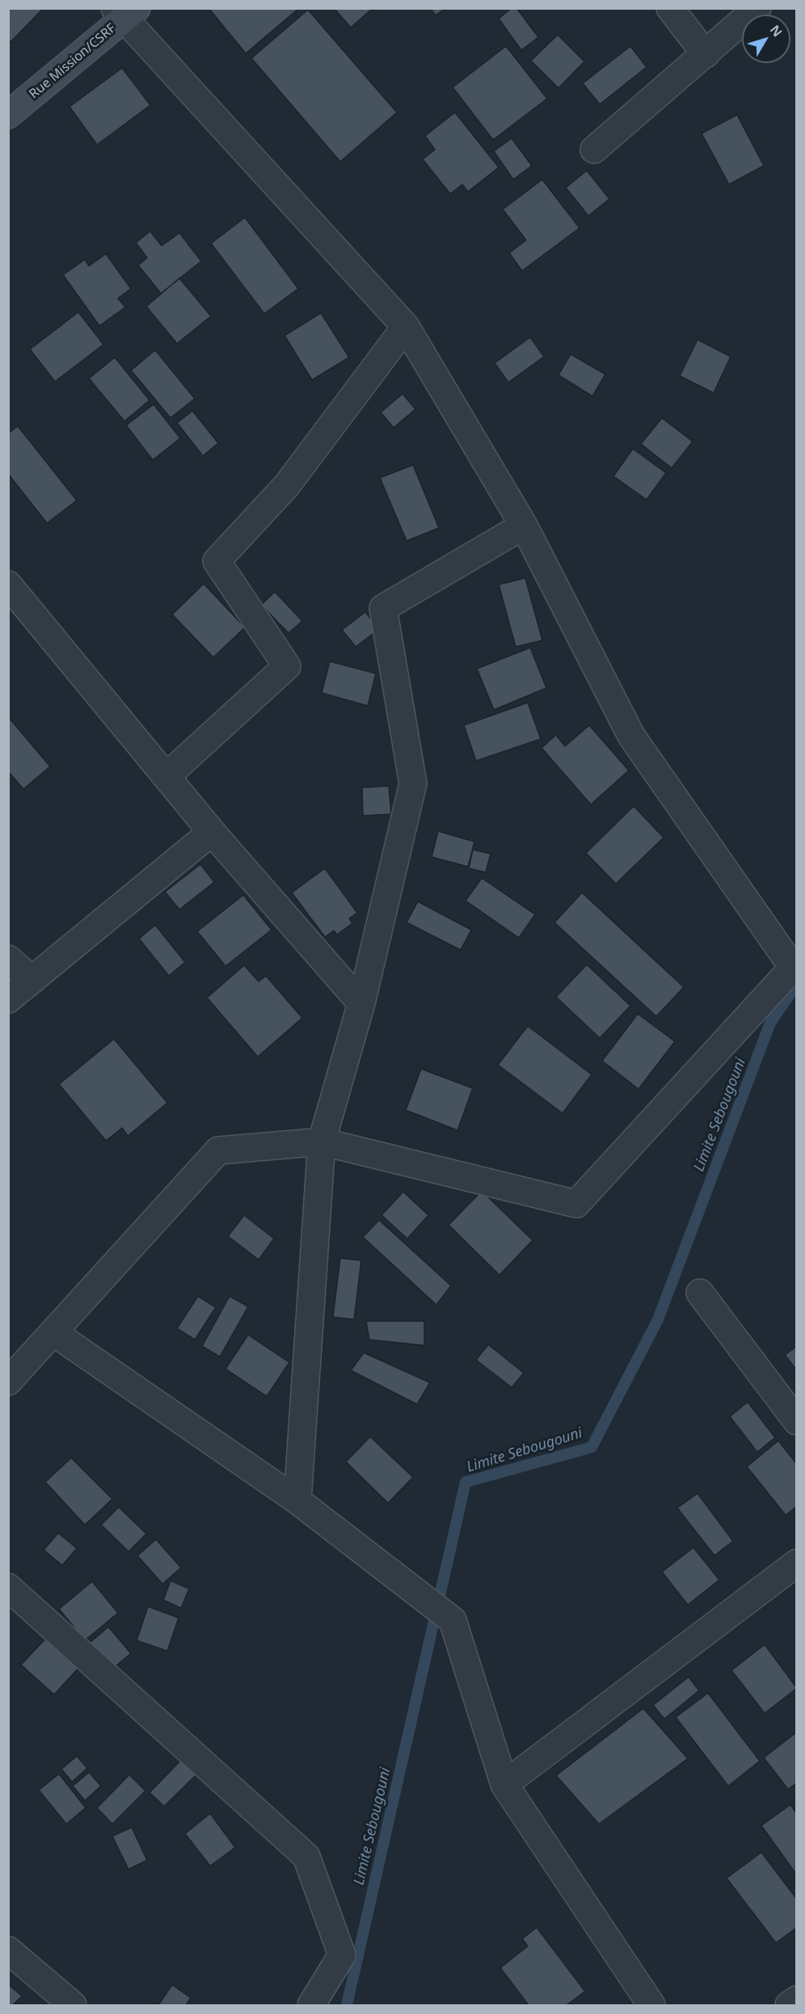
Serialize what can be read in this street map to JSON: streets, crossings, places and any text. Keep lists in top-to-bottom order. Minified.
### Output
{"streets":{"main road":["Rue Mission/CSRF"]},"water":["Limite Sebougouni"],"north":"top right"}
